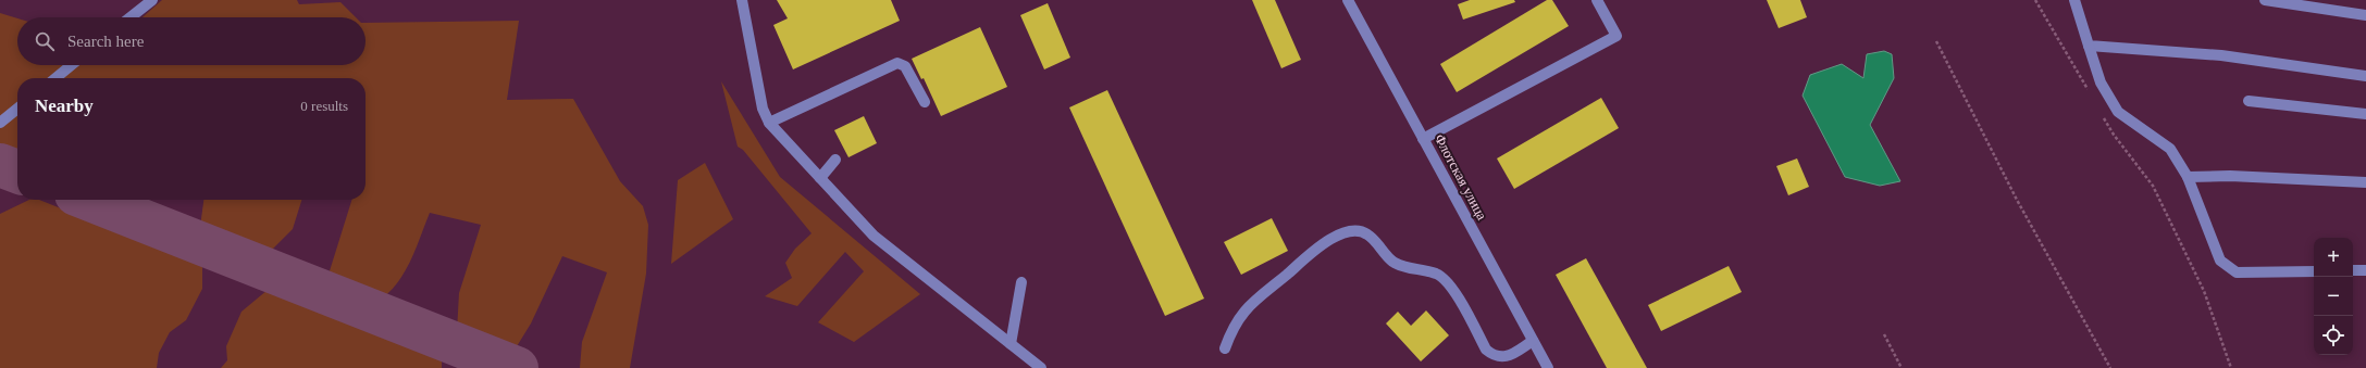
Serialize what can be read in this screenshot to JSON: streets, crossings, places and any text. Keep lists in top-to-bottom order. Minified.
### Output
{"streets":{"street":["Флотская улица"]},"page":{"search":"Search here","heading":["Nearby","0 results"],"map_buttons":["+","−"]}}
